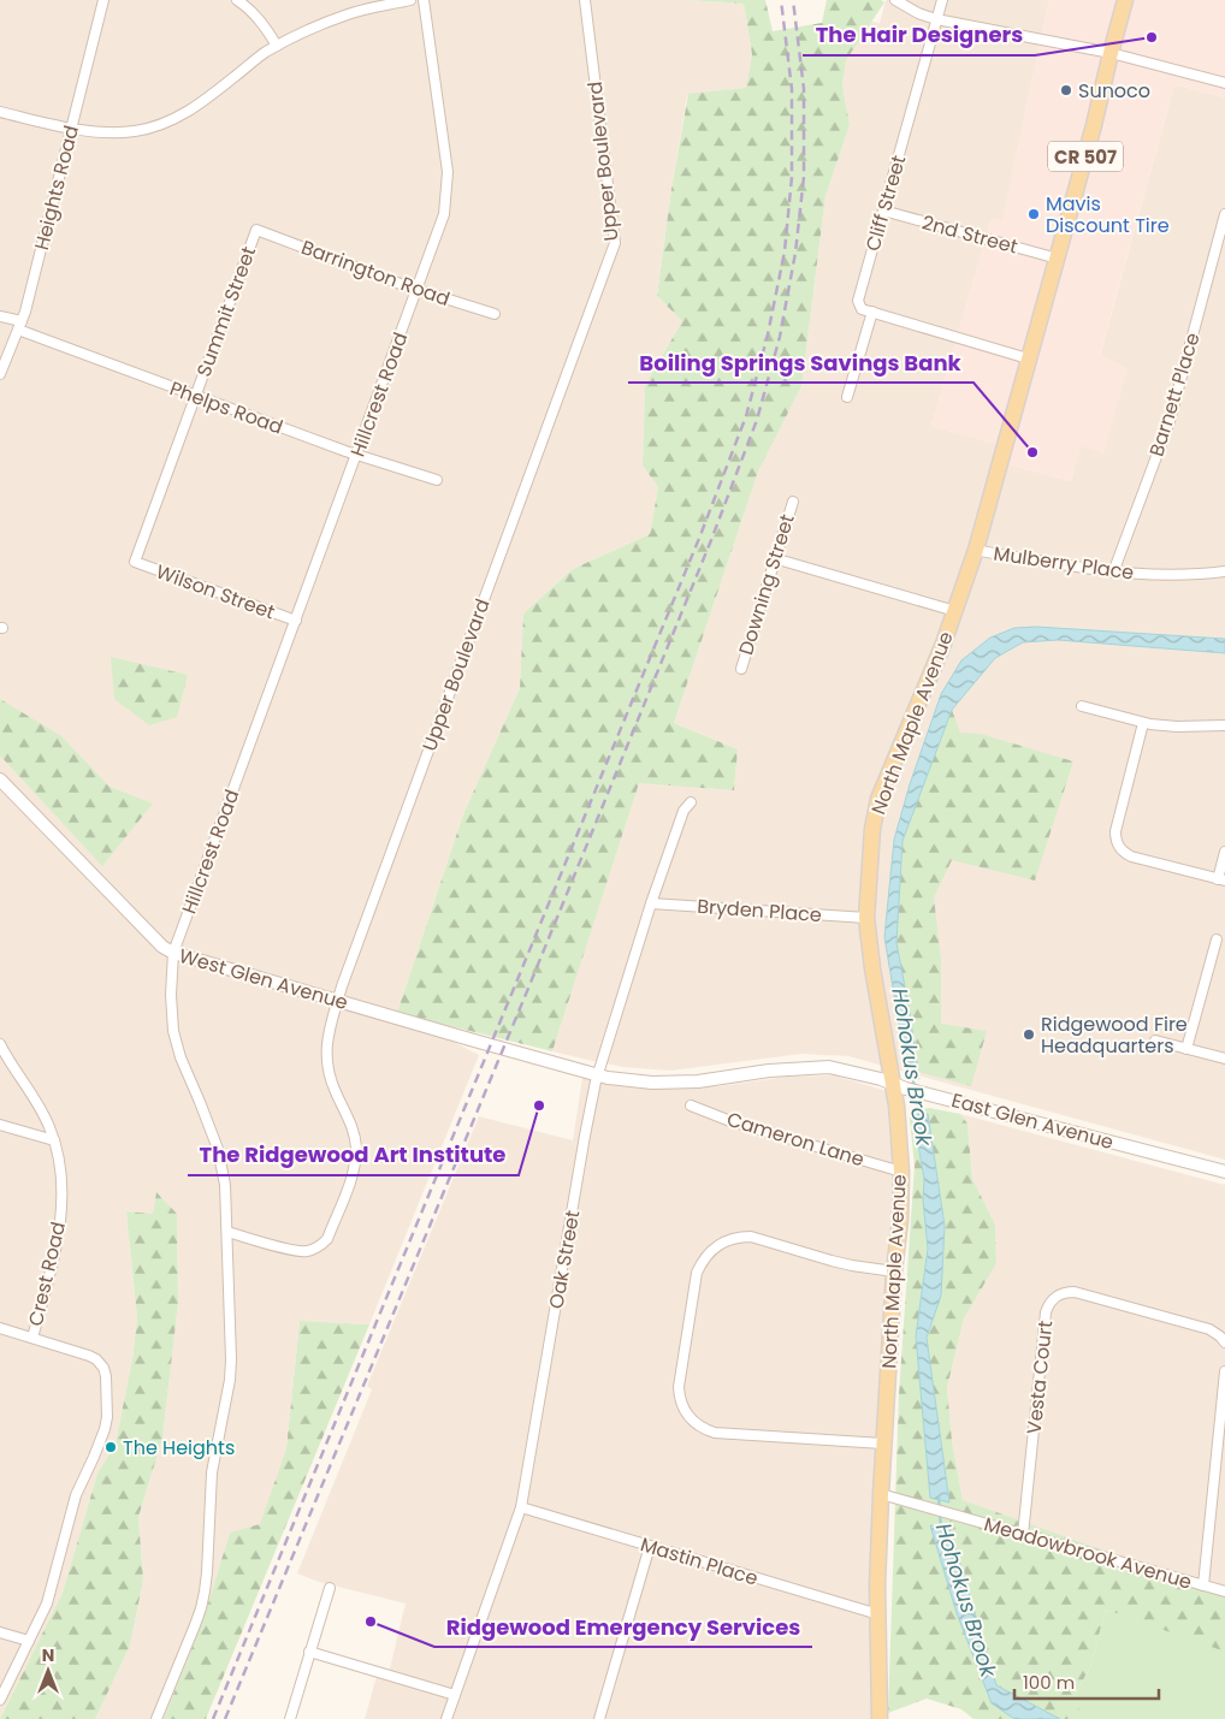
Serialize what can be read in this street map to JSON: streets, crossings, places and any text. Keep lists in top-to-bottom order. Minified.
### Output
{"streets":{"main road":["CR 507","North Maple Avenue"],"street":["Upper Boulevard","Heights Road","Cliff Street","2nd Street","Barrington Road","Summit Street","Hillcrest Road","Barnett Place","Phelps Road","Mulberry Place","Downing Street","Wilson Street","Bryden Place","West Glen Avenue","East Glen Avenue","Cameron Lane","Oak Street","Crest Road","Vesta Court","Meadowbrook Avenue","Mastin Place"]},"crossings":[["Upper Boulevard","Hillcrest Road"],["Upper Boulevard","West Glen Avenue"],["Heights Road","Phelps Road"],["Cliff Street","2nd Street"],["2nd Street","North Maple Avenue"],["Barrington Road","Summit Street"],["Barrington Road","Hillcrest Road"],["Summit Street","Phelps Road"],["Summit Street","Wilson Street"],["Hillcrest Road","Phelps Road"],["Hillcrest Road","Wilson Street"],["Hillcrest Road","West Glen Avenue"],["Barnett Place","Mulberry Place"],["Mulberry Place","North Maple Avenue"],["North Maple Avenue","Bryden Place"],["North Maple Avenue","East Glen Avenue"],["North Maple Avenue","Cameron Lane"],["North Maple Avenue","Meadowbrook Avenue"],["North Maple Avenue","Mastin Place"],["Bryden Place","Oak Street"],["West Glen Avenue","East Glen Avenue"],["East Glen Avenue","Oak Street"],["Oak Street","Mastin Place"],["Vesta Court","Meadowbrook Avenue"]],"water":["Hohokus Brook"],"places":["The Hair Designers","Sunoco","Mavis Discount Tire","Boiling Springs Savings Bank","Ridgewood Fire Headquarters","The Ridgewood Art Institute","The Heights","Ridgewood Emergency Services"],"scale_bar":"100 m","north":"top"}
